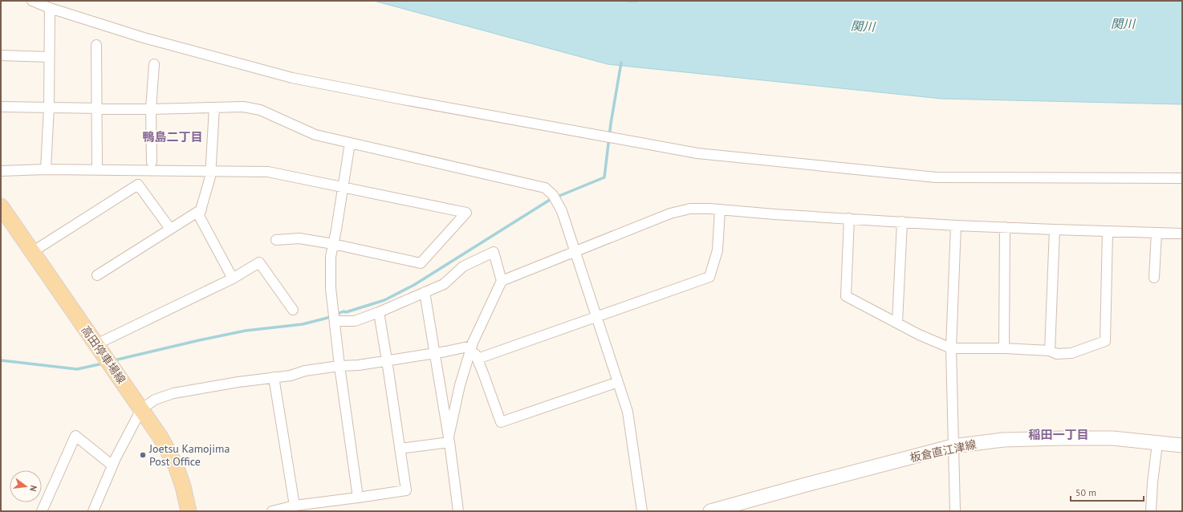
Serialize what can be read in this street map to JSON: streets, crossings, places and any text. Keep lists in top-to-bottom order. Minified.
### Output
{"streets":{"main road":["高田停車場線","板倉直江津線"]},"districts":["鴨島二丁目","稲田一丁目"],"water":["関川"],"places":["Joetsu Kamojima Post Office"],"scale_bar":"50 m","north":"right"}
